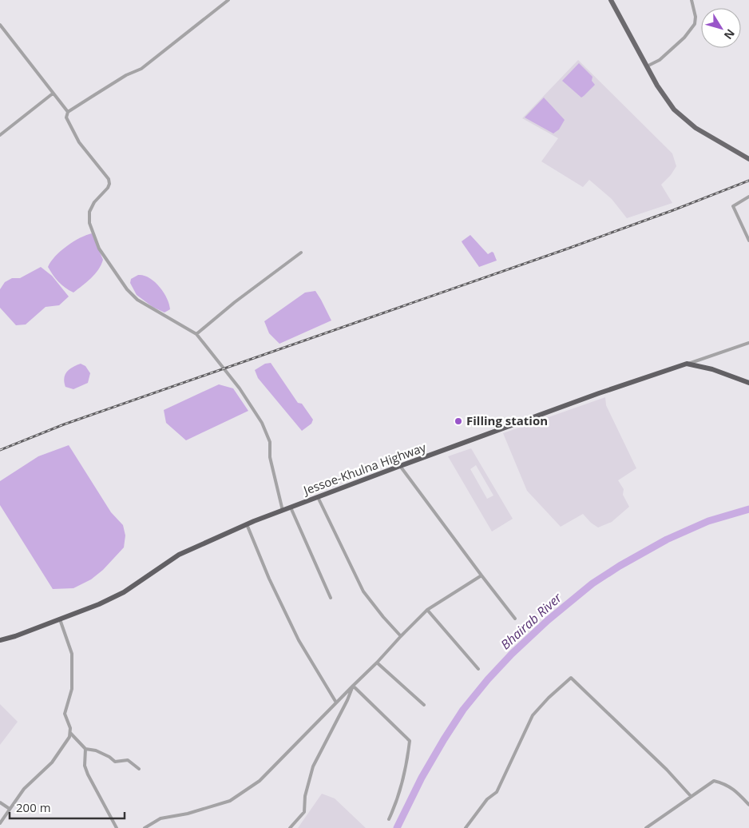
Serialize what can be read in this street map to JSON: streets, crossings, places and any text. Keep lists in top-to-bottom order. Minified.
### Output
{"streets":{"highway":["Jessoe-Khulna Highway"]},"water":["Bhairab River"],"places":["Filling station"],"scale_bar":"200 m","north":"bottom right"}
